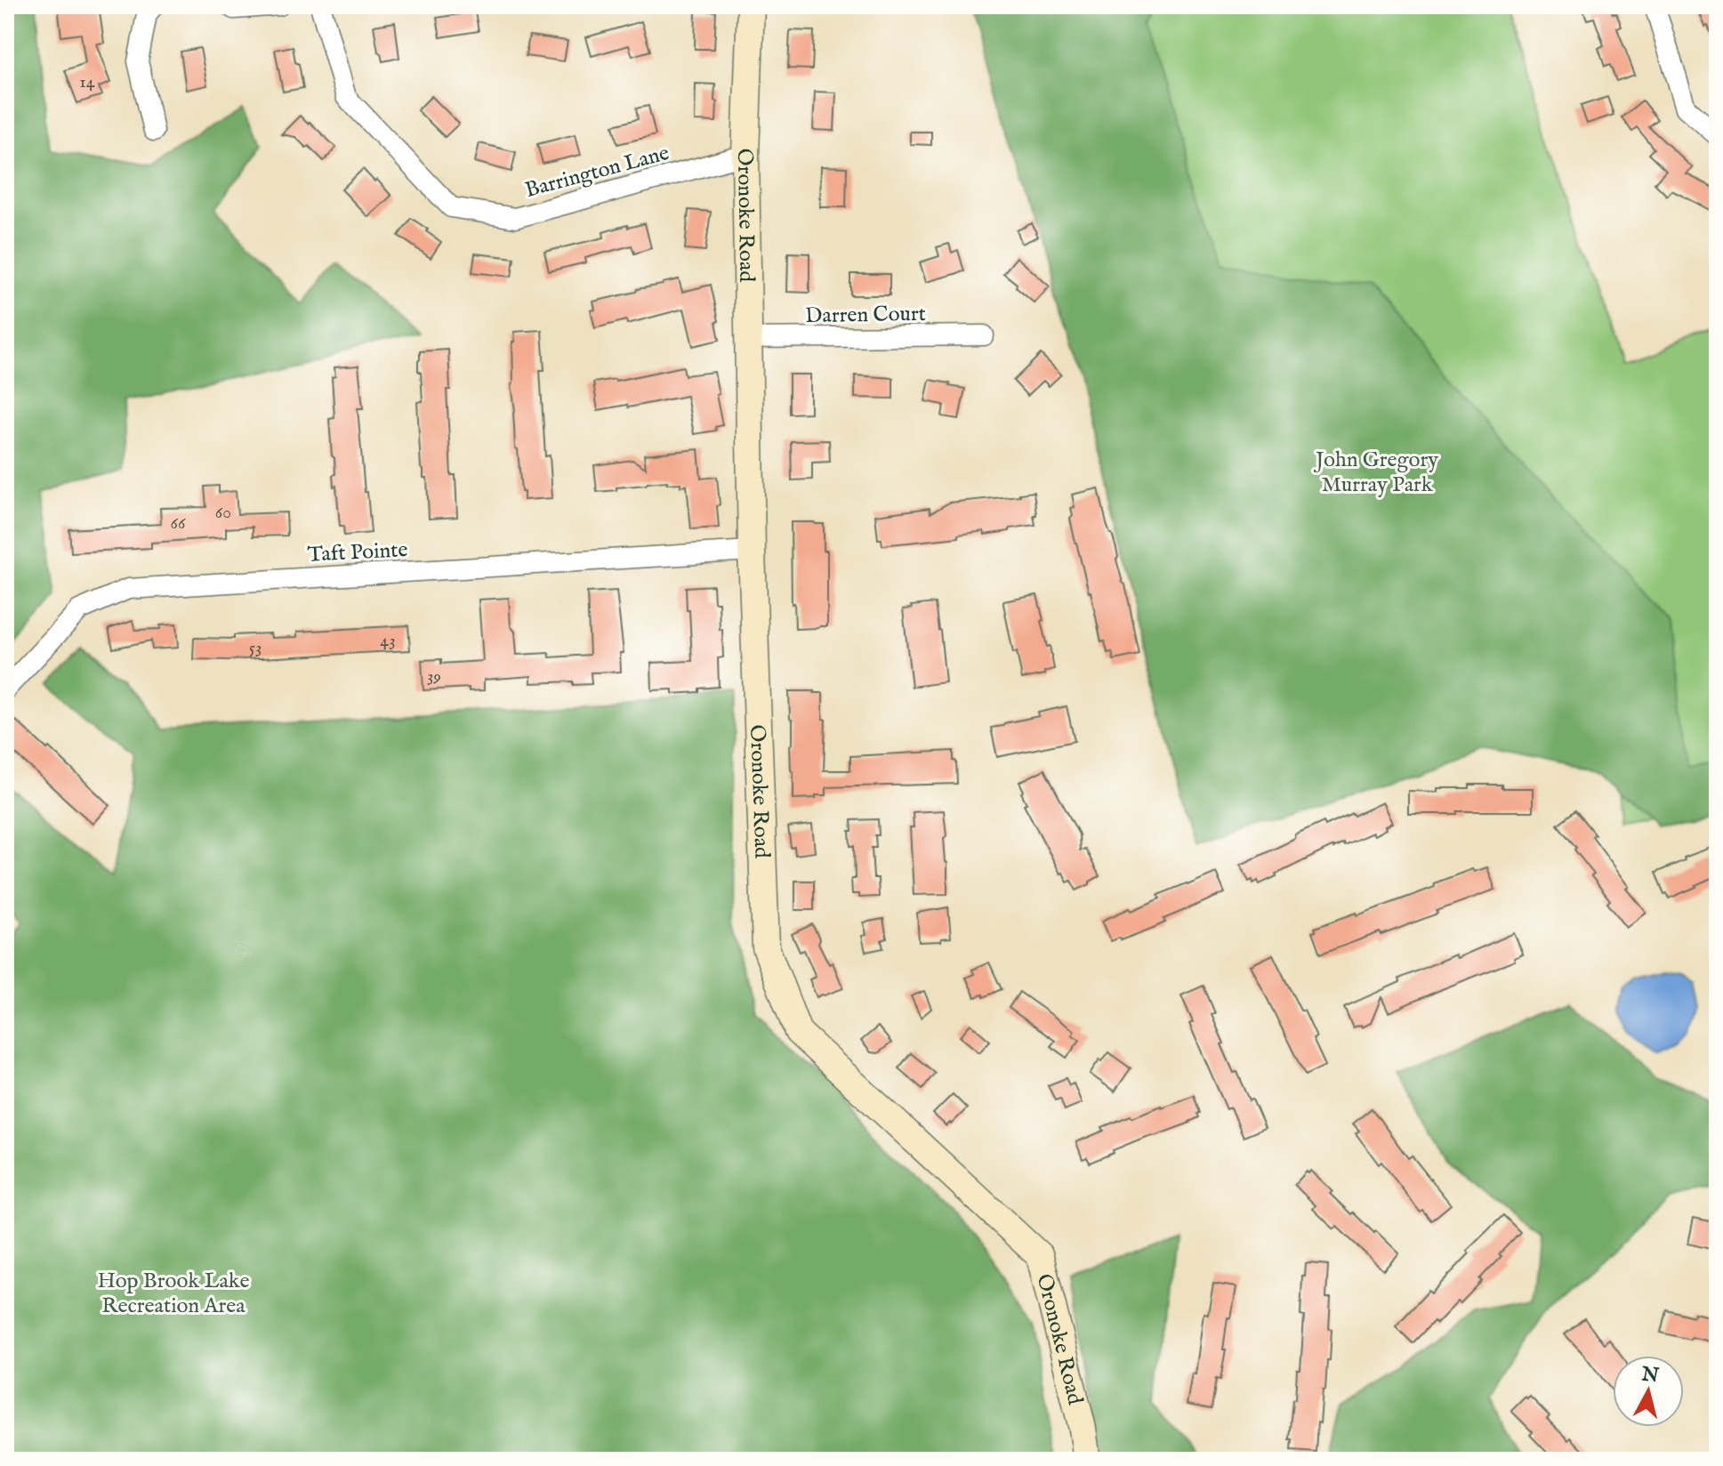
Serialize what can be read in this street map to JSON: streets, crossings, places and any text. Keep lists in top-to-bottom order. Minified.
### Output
{"streets":{"street":["Barrington Lane","Oronoke Road","Darren Court","Taft Pointe"]},"crossings":[["Barrington Lane","Oronoke Road"],["Oronoke Road","Darren Court"],["Oronoke Road","Taft Pointe"]],"parks":["John Gregory Murray Park","Hop Brook Lake Recreation Area"],"house_numbers":["14","60","66","43","53","39"],"north":"top"}
